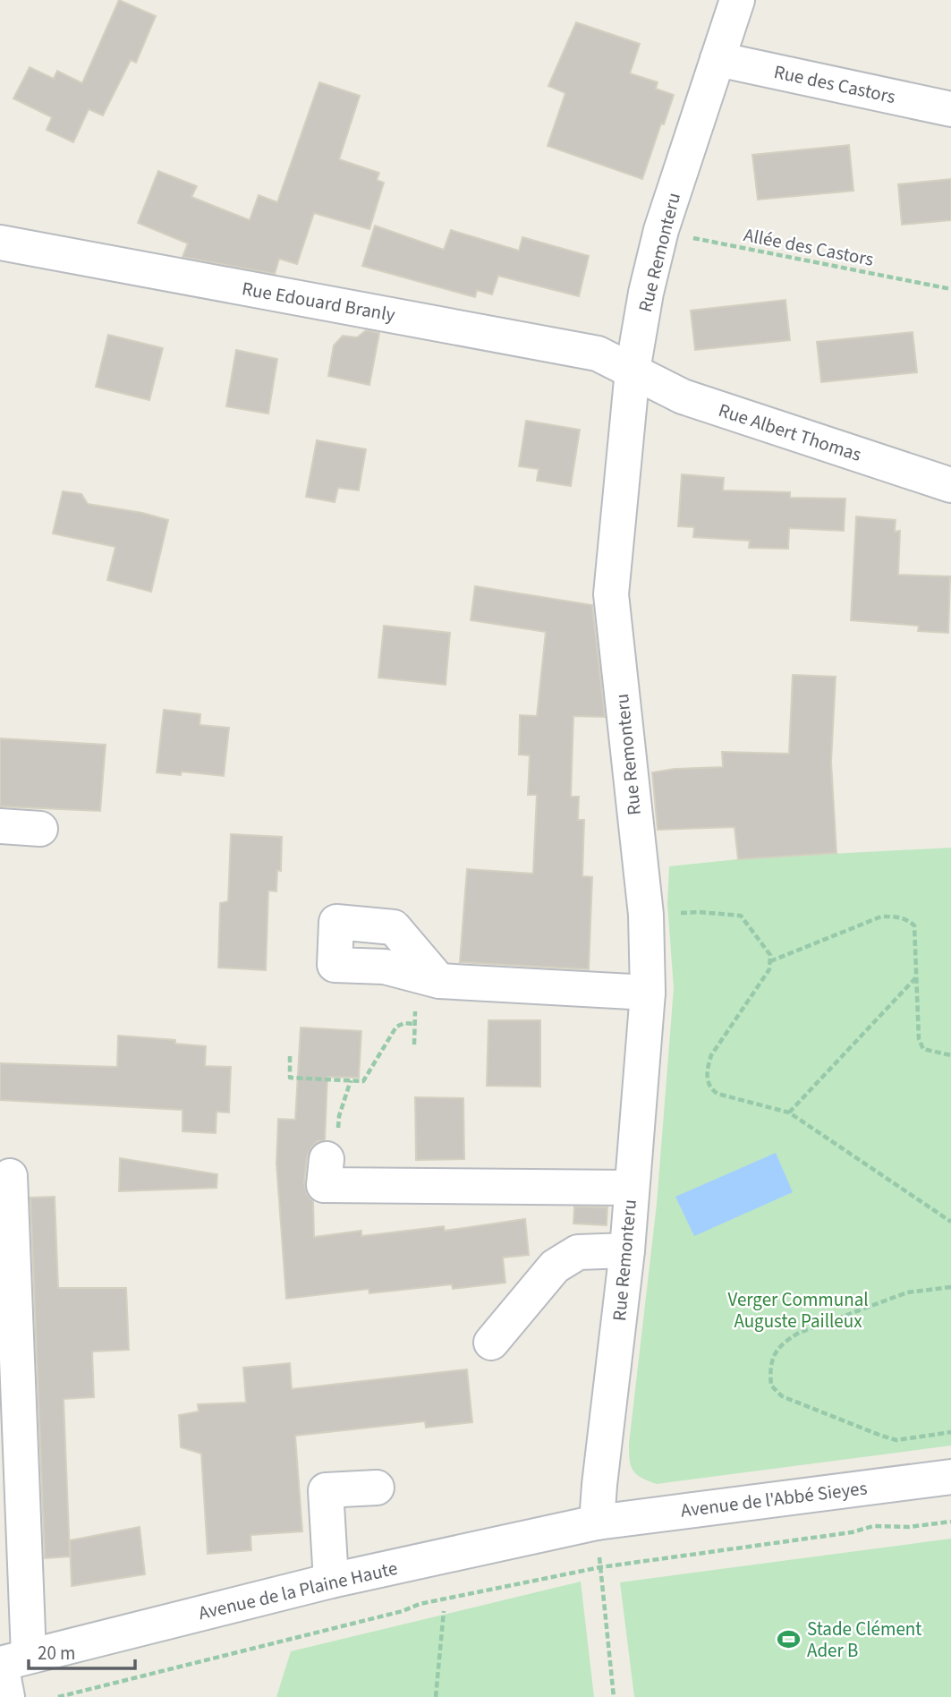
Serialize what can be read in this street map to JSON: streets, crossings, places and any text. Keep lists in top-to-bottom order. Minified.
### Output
{"streets":{"street":["Rue des Castors","Rue Remonteru","Rue Edouard Branly","Rue Albert Thomas","Avenue de l'Abbé Sieyes","Avenue de la Plaine Haute"],"path":["Allée des Castors"]},"crossings":[["Rue des Castors","Rue Remonteru"],["Allée des Castors","Rue Remonteru"],["Rue Remonteru","Rue Edouard Branly"],["Rue Remonteru","Rue Albert Thomas"],["Rue Remonteru","Avenue de l'Abbé Sieyes"],["Rue Remonteru","Avenue de la Plaine Haute"],["Rue Edouard Branly","Rue Albert Thomas"],["Avenue de l'Abbé Sieyes","Avenue de la Plaine Haute"]],"parks":["Verger Communal Auguste Pailleux"],"places":{"sports":["Stade Clément Ader B"]},"scale_bar":"20 m"}
